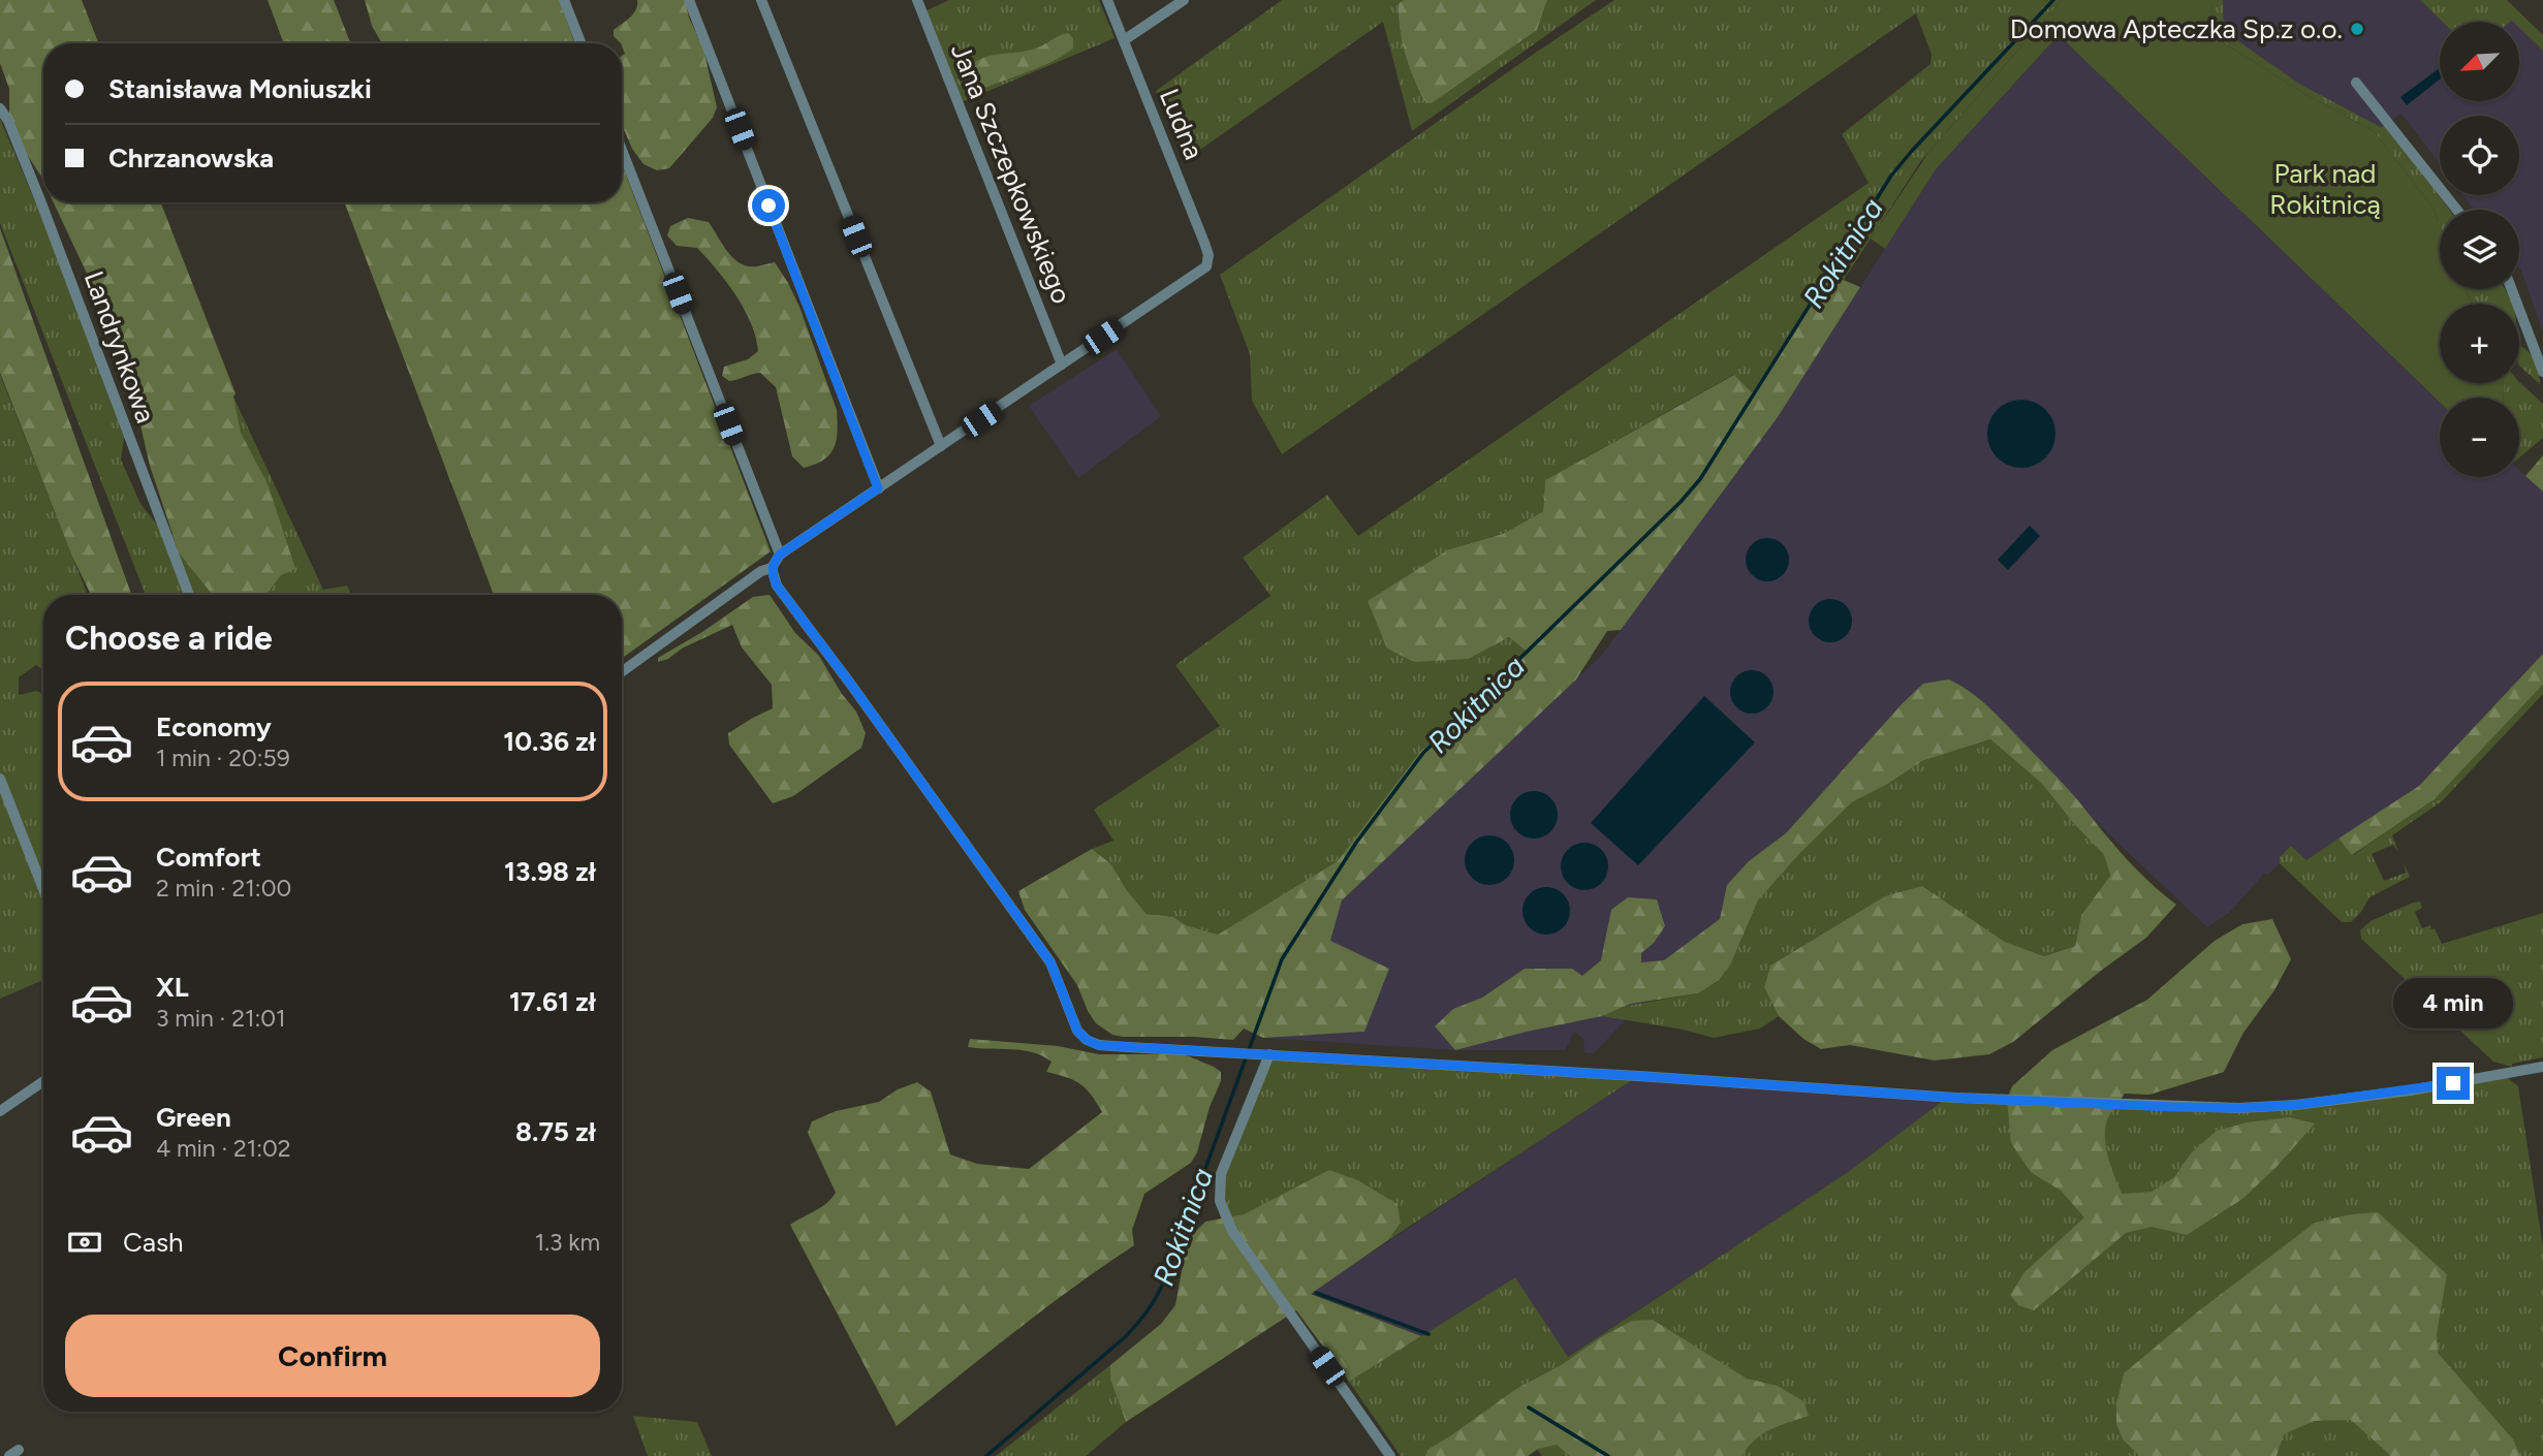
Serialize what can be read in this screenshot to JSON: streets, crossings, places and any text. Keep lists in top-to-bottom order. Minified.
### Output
{"streets":{"street":["Ludna","Jana Szczepkowskiego","Landrynkowa"]},"crossings":[["Ludna","Jana Szczepkowskiego"]],"water":["Rokitnica"],"parks":["Park nad Rokitnicą"],"places":["Domowa Apteczka Sp.z o.o."],"north":"bottom left","page":{"map_buttons":["+","−"],"banner":["Stanisława Moniuszki","Chrzanowska"],"heading":"Choose a ride","list":[{"name":"Economy","note":"1 min · 20:59","value":"10.36 zł"},{"name":"Comfort","note":"2 min · 21:00","value":"13.98 zł"},{"name":"XL","note":"3 min · 21:01","value":"17.61 zł"},{"name":"Green","note":"4 min · 21:02","value":"8.75 zł"}],"bubble":"4 min","pay":["Cash","1.3 km"],"buttons":"Confirm"}}
